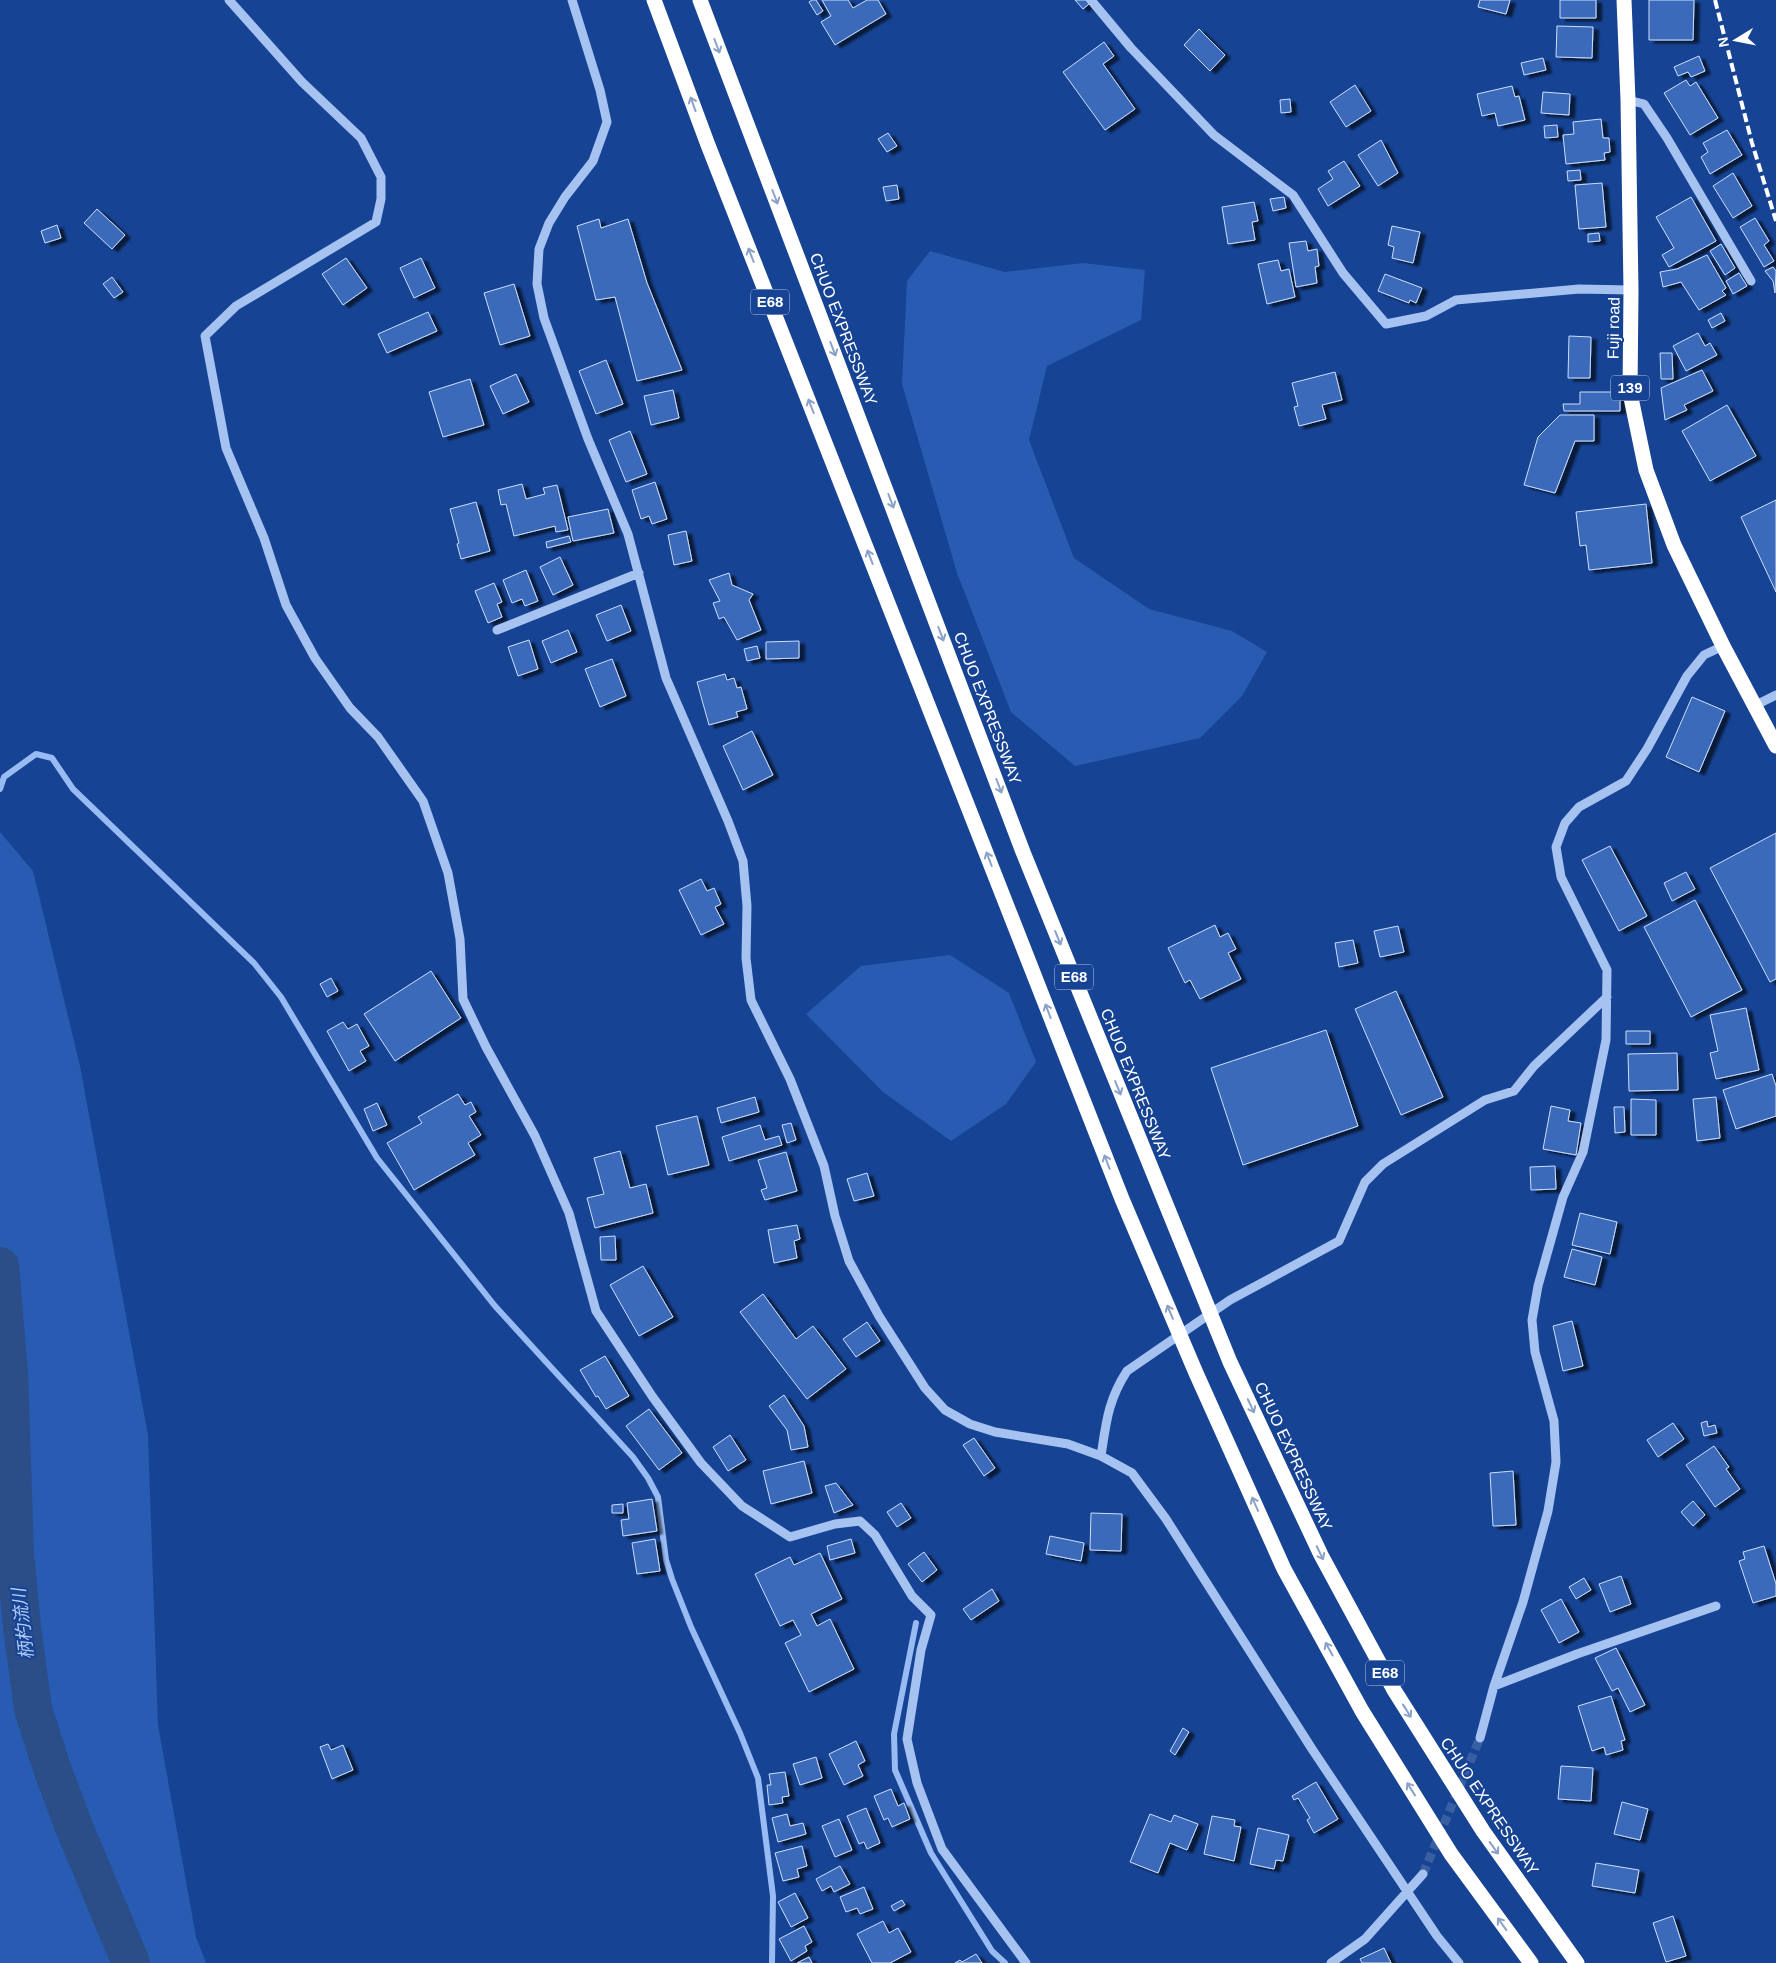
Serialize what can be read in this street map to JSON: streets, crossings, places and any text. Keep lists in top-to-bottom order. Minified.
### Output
{"streets":{"highway":["E68","Fuji road","CHUO EXPRESSWAY","139"]},"water":["柄杓流川"],"north":"left"}
